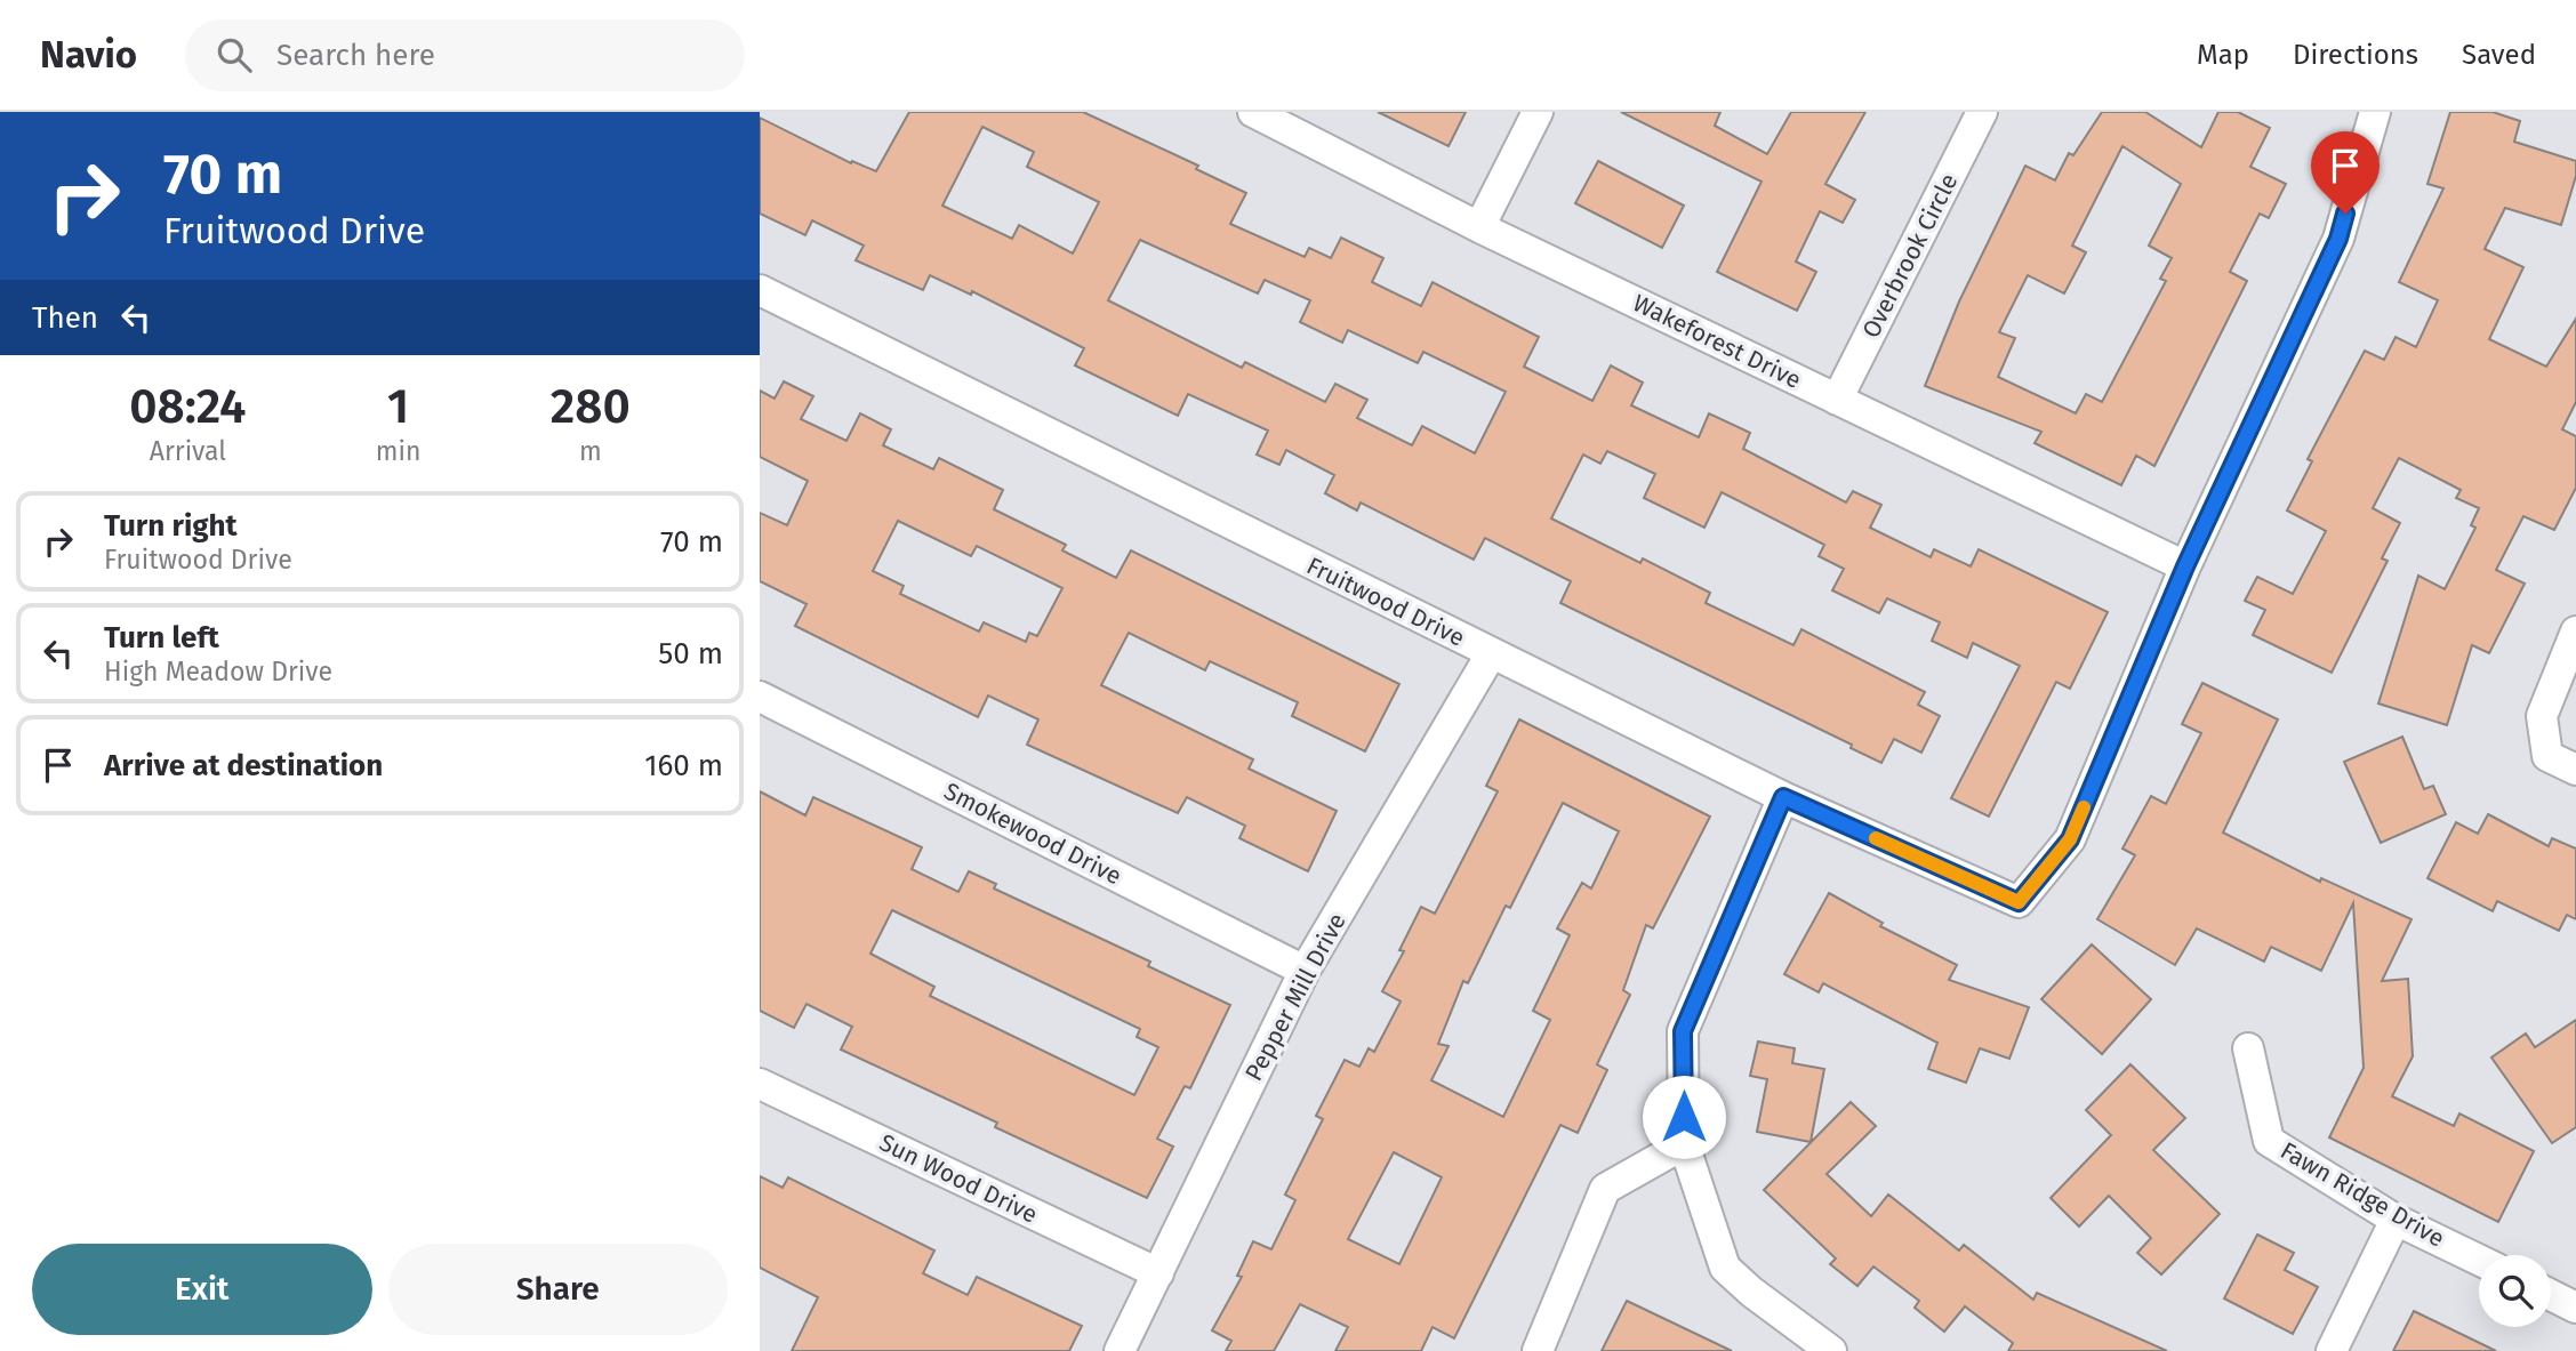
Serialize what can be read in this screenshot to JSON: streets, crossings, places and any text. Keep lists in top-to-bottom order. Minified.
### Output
{"streets":{"street":["Overbrook Circle","Wakeforest Drive","Fruitwood Drive","Smokewood Drive","Pepper Mill Drive","Sun Wood Drive","Fawn Ridge Drive"]},"crossings":[["Overbrook Circle","Wakeforest Drive"],["Wakeforest Drive","Fruitwood Drive"],["Fruitwood Drive","Pepper Mill Drive"],["Smokewood Drive","Pepper Mill Drive"],["Pepper Mill Drive","Sun Wood Drive"]],"page":{"header":"Navio","search":"Search here","nav":["Map","Directions","Saved"],"turn":["70 m","Fruitwood Drive"],"then":"Then","eta":["08:24","Arrival","1","min","280","m"],"list":[{"name":"Turn right","note":"Fruitwood Drive","value":"70 m"},{"name":"Turn left","note":"High Meadow Drive","value":"50 m"},{"name":"Arrive at destination","value":"160 m"}],"buttons":["Exit","Share"]}}
